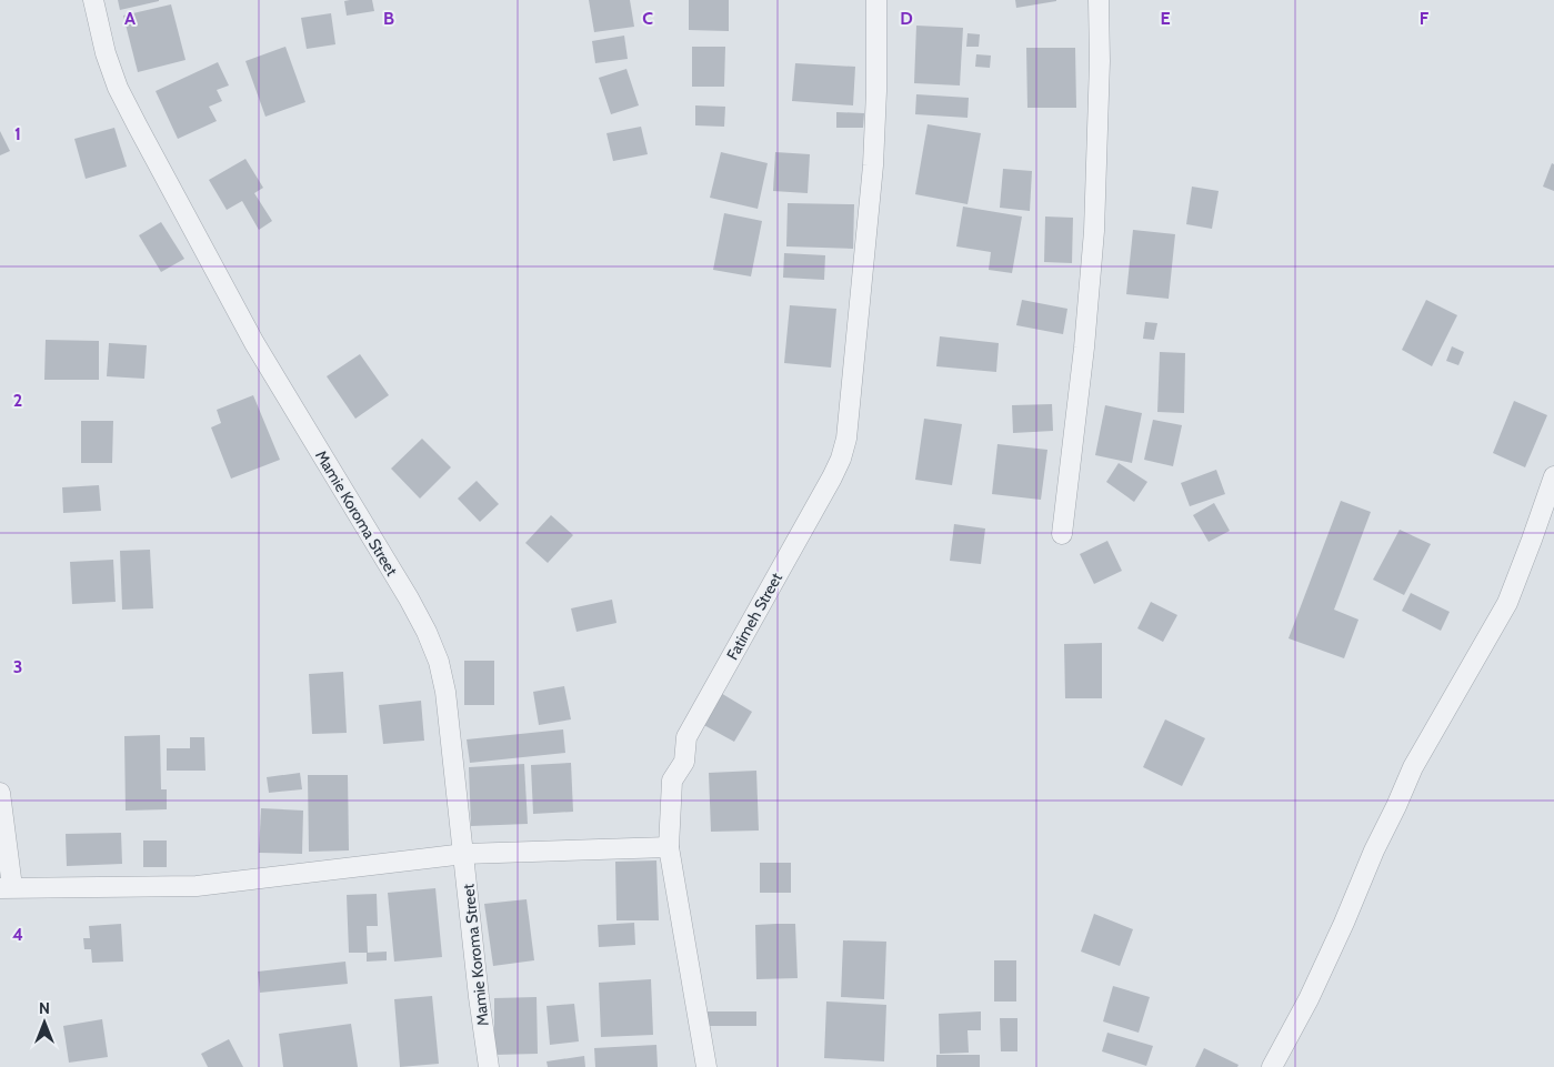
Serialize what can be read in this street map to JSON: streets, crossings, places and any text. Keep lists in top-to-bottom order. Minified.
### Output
{"streets":{"street":["Mamie Koroma Street","Fatimeh Street"]},"north":"top","grid":{"columns":["A","B","C","D","E","F"],"rows":["1","2","3","4"]}}
